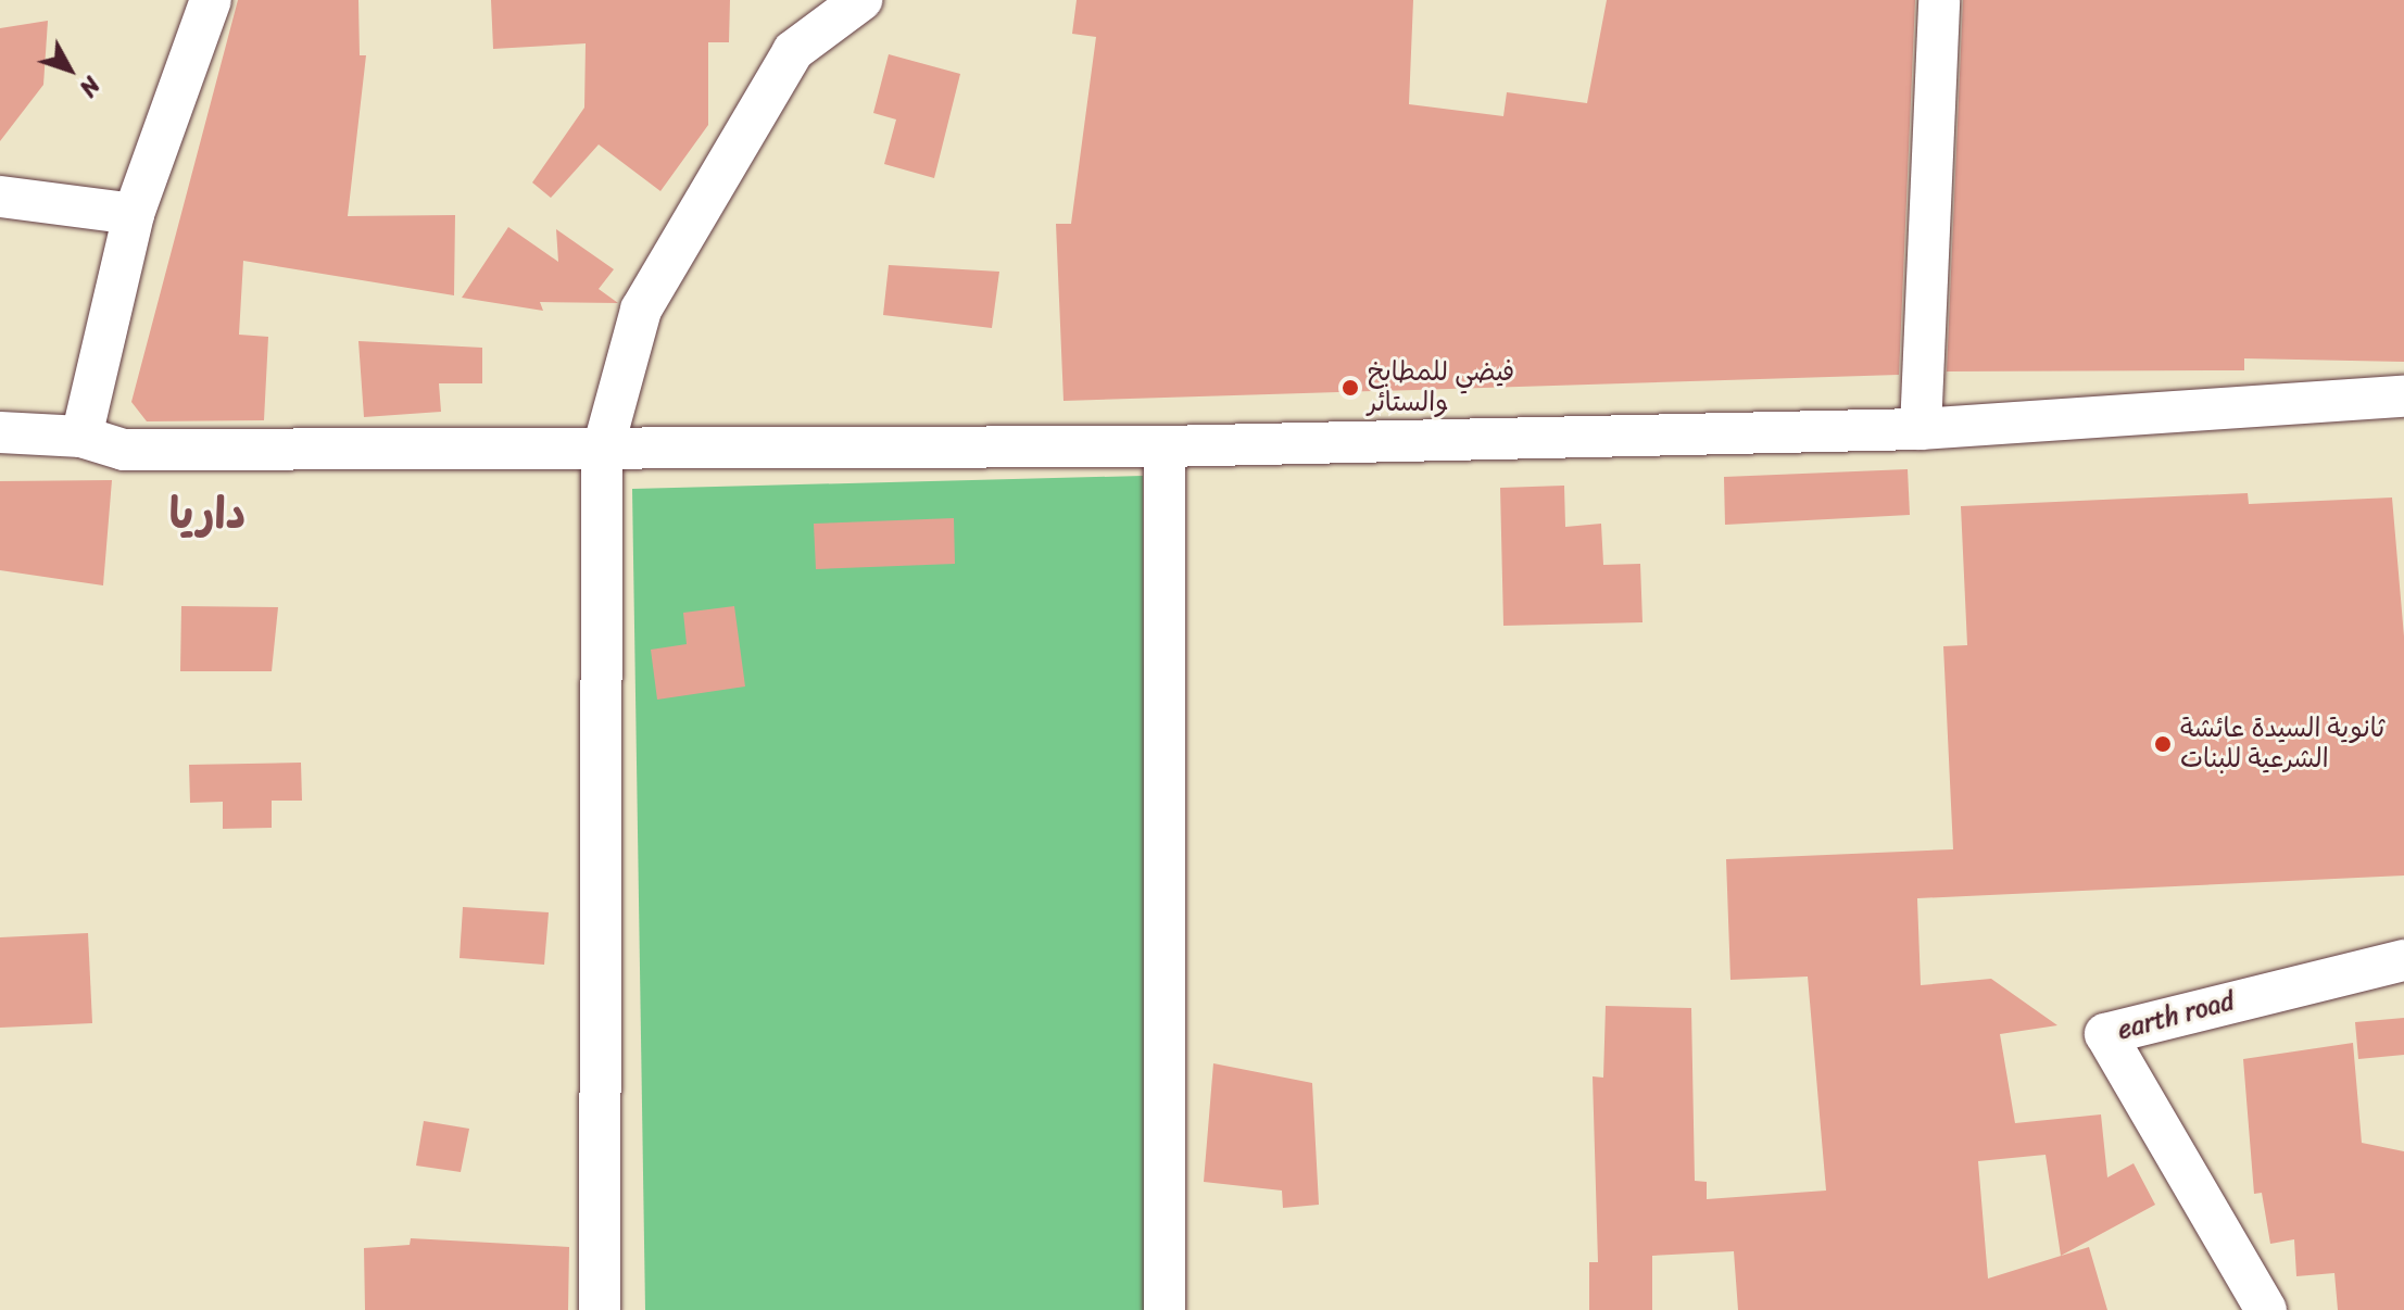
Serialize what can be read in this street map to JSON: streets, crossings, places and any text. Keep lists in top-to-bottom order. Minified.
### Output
{"streets":{"street":["earth road"]},"districts":["داريا"],"places":["فيضي للمطابخ والستائر","ثانوية السيدة عائشة الشرعية للبنات"],"north":"bottom right"}
